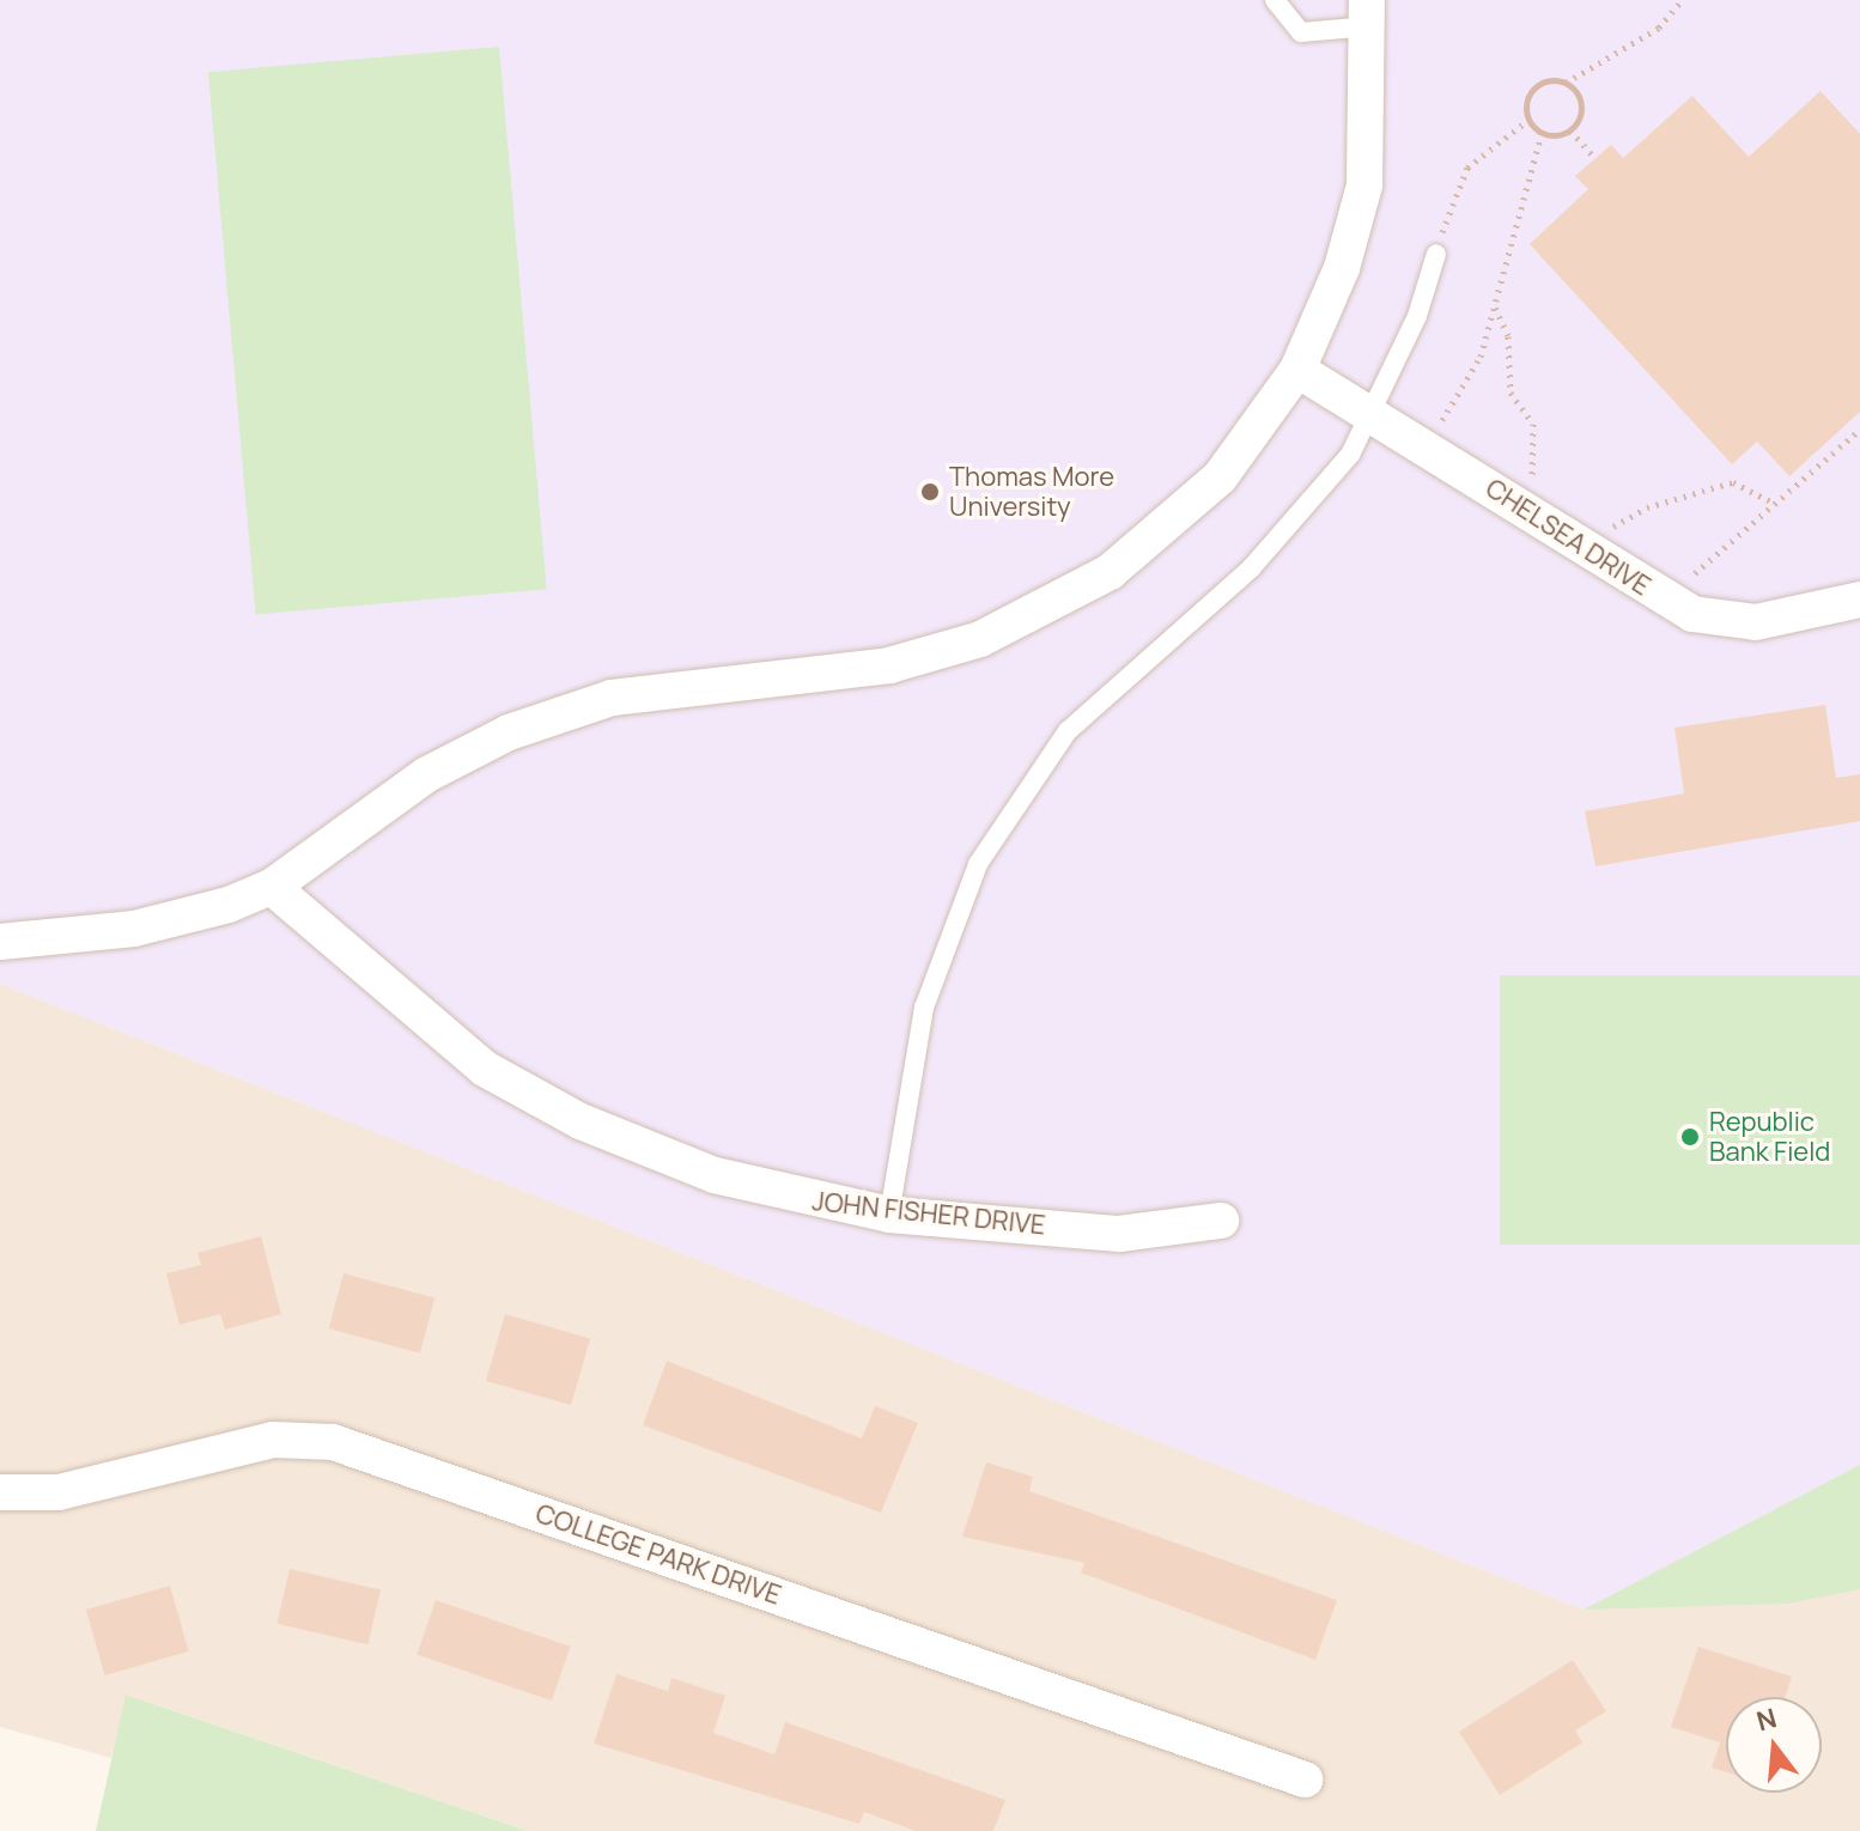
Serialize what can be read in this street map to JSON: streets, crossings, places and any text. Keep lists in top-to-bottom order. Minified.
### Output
{"streets":{"street":["CHELSEA DRIVE","JOHN FISHER DRIVE","COLLEGE PARK DRIVE"]},"places":["Thomas More University","Republic Bank Field"],"north":"top"}
